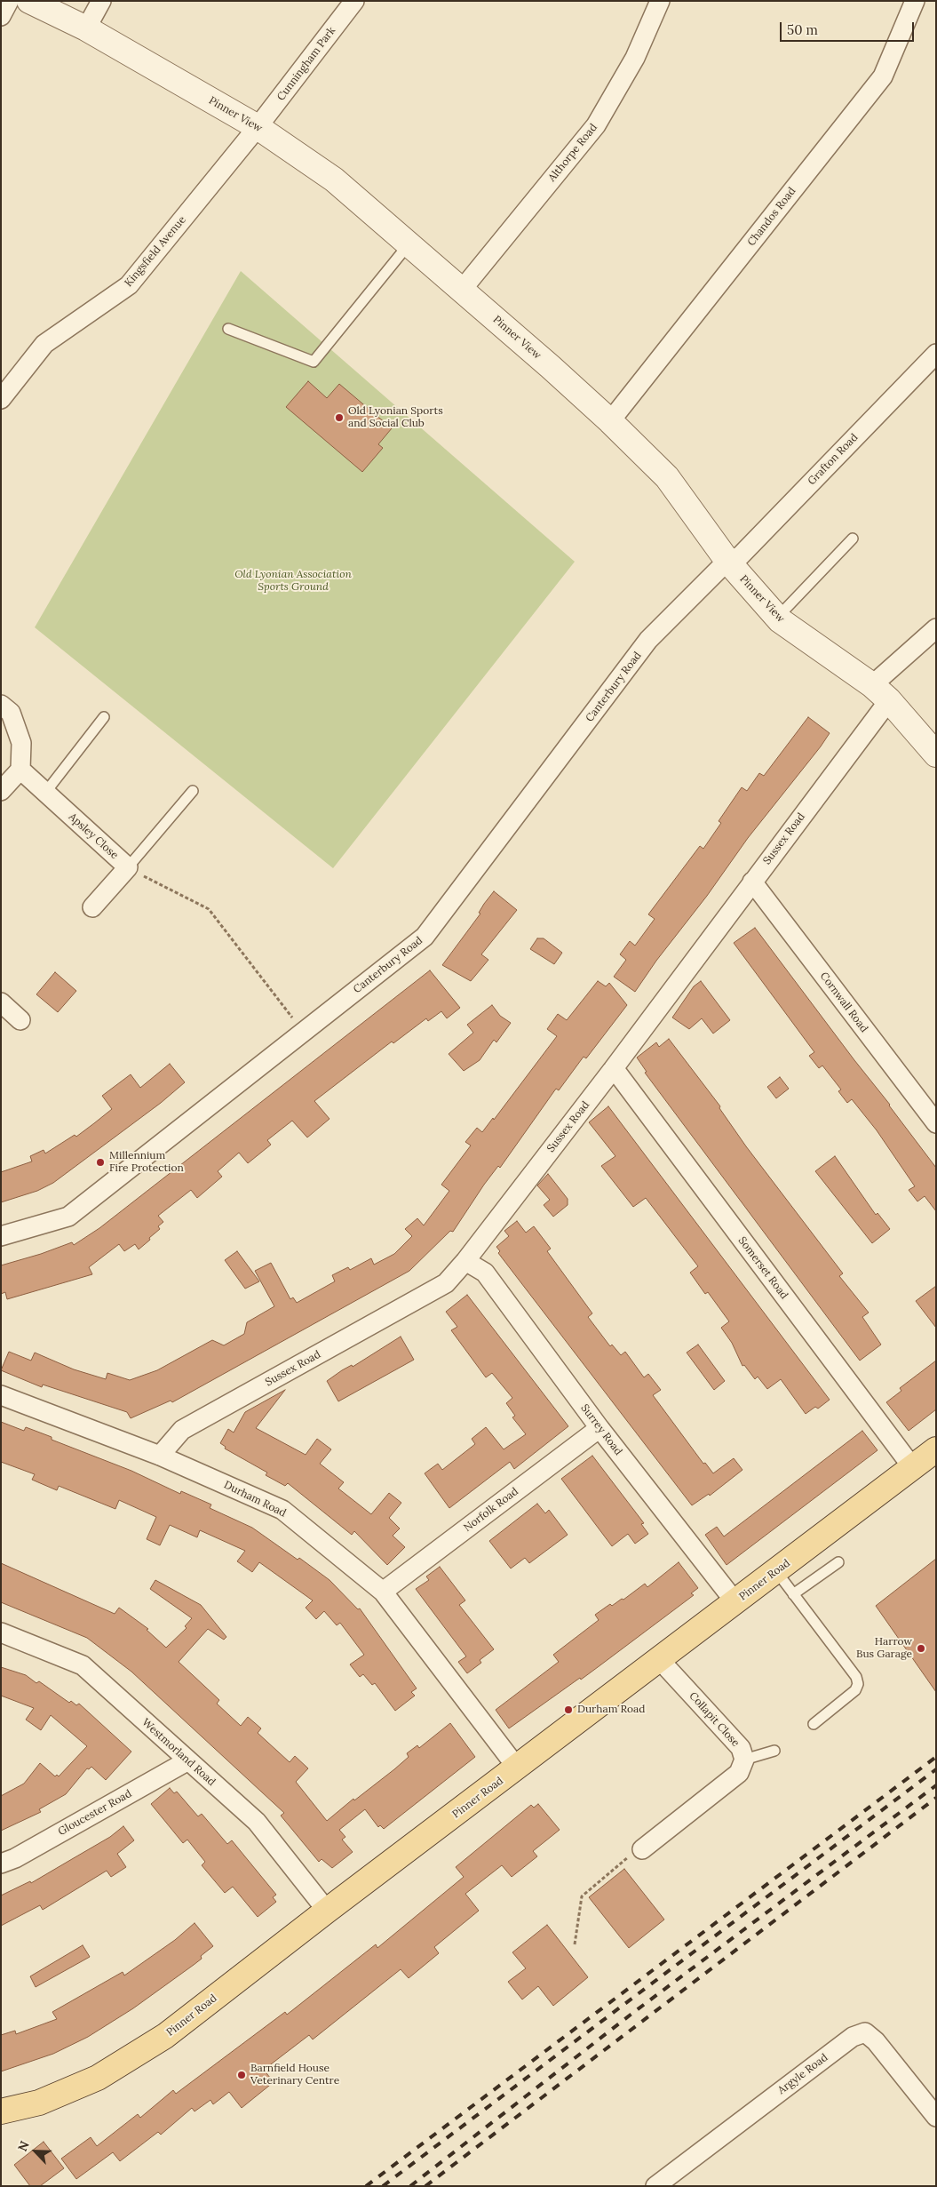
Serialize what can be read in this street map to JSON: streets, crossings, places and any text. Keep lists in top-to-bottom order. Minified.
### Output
{"streets":{"main road":["Pinner Road"],"street":["Cunningham Park","Pinner View","Althorpe Road","Chandos Road","Kingsfield Avenue","Grafton Road","Canterbury Road","Apsley Close","Sussex Road","Cornwall Road","Somerset Road","Surrey Road","Durham Road","Norfolk Road","Collapit Close","Westmorland Road","Gloucester Road","Argyle Road"]},"crossings":[["Cunningham Park","Pinner View"],["Cunningham Park","Kingsfield Avenue"],["Pinner View","Althorpe Road"],["Pinner View","Chandos Road"],["Pinner View","Kingsfield Avenue"],["Pinner View","Grafton Road"],["Pinner View","Canterbury Road"],["Pinner View","Sussex Road"],["Grafton Road","Canterbury Road"],["Sussex Road","Cornwall Road"],["Sussex Road","Somerset Road"],["Sussex Road","Surrey Road"],["Sussex Road","Durham Road"],["Somerset Road","Pinner Road"],["Surrey Road","Norfolk Road"],["Surrey Road","Pinner Road"],["Durham Road","Norfolk Road"],["Durham Road","Pinner Road"],["Pinner Road","Collapit Close"],["Pinner Road","Westmorland Road"],["Westmorland Road","Gloucester Road"]],"parks":["Old Lyonian Association Sports Ground"],"places":["Old Lyonian Sports and Social Club","Millennium Fire Protection","Harrow Bus Garage","Durham Road","Barnfield House Veterinary Centre"],"scale_bar":"50 m","north":"top left"}
